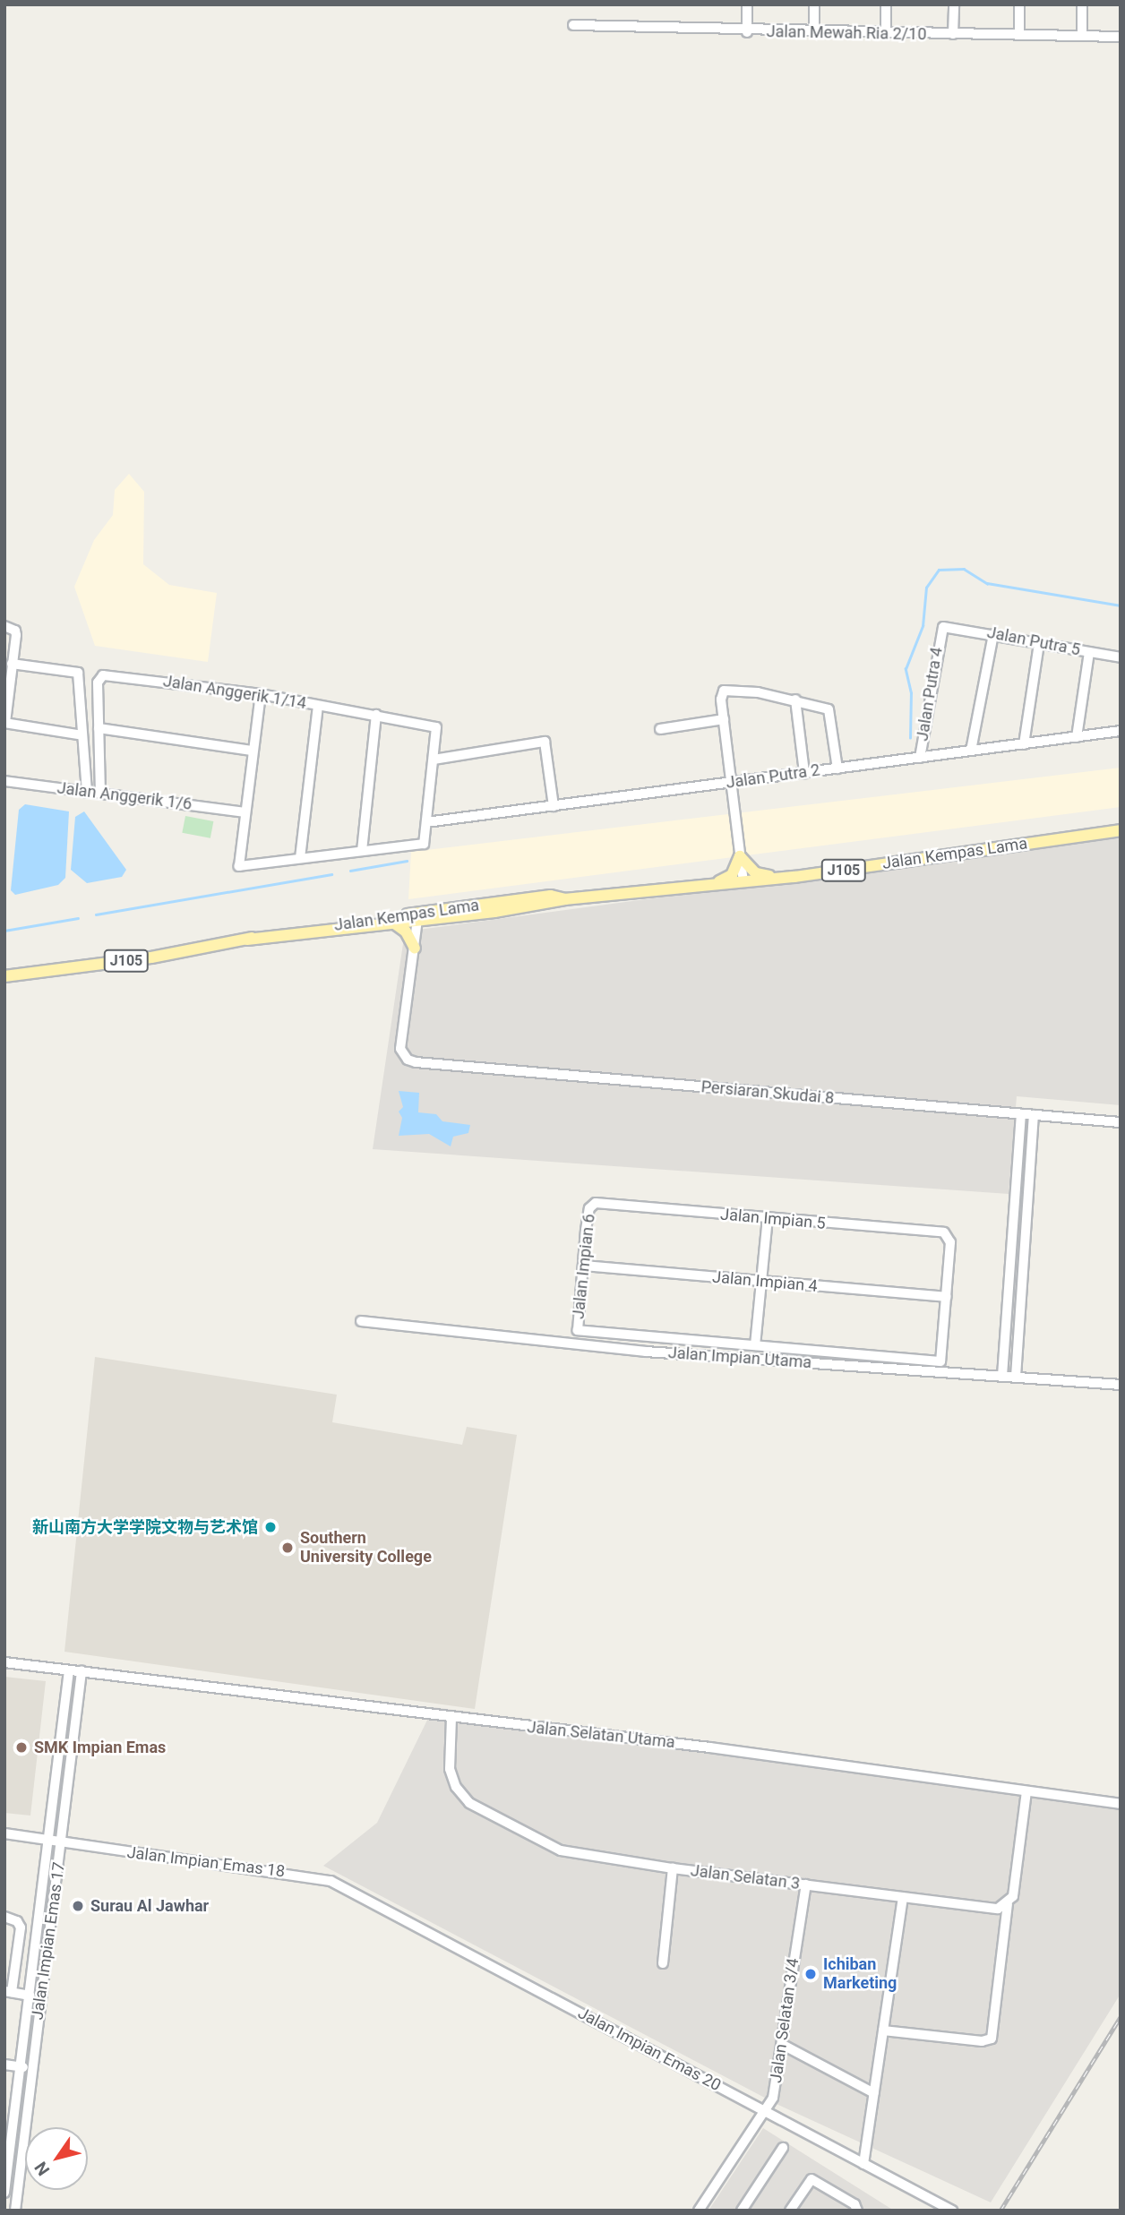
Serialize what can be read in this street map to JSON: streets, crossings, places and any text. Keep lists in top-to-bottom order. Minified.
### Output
{"streets":{"main road":["Jalan Kempas Lama","J105"],"street":["Jalan Mewah Ria 2/10","Jalan Putra 5","Jalan Anggerik 1/14","Jalan Putra 4","Jalan Putra 2","Jalan Anggerik 1/6","Persiaran Skudai 8","Jalan Impian 5","Jalan Impian 6","Jalan Impian 4","Jalan Impian Utama","Jalan Selatan Utama","Jalan Impian Emas 18","Jalan Selatan 3","Jalan Impian Emas 17","Jalan Selatan 3/4","Jalan Impian Emas 20"]},"crossings":[["Jalan Putra 5","Jalan Putra 4"],["Jalan Putra 4","Jalan Putra 2"],["Jalan Impian 5","Jalan Impian 6"],["Jalan Impian 5","Jalan Impian 4"],["Jalan Impian 6","Jalan Impian 4"],["Jalan Selatan Utama","Jalan Selatan 3"],["Jalan Selatan Utama","Jalan Impian Emas 17"],["Jalan Impian Emas 18","Jalan Impian Emas 17"],["Jalan Impian Emas 18","Jalan Impian Emas 20"],["Jalan Selatan 3","Jalan Selatan 3/4"],["Jalan Selatan 3/4","Jalan Impian Emas 20"]],"places":["新山南方大学学院文物与艺术馆","Southern University College","SMK Impian Emas","Surau Al Jawhar","Ichiban Marketing"],"north":"bottom left"}
